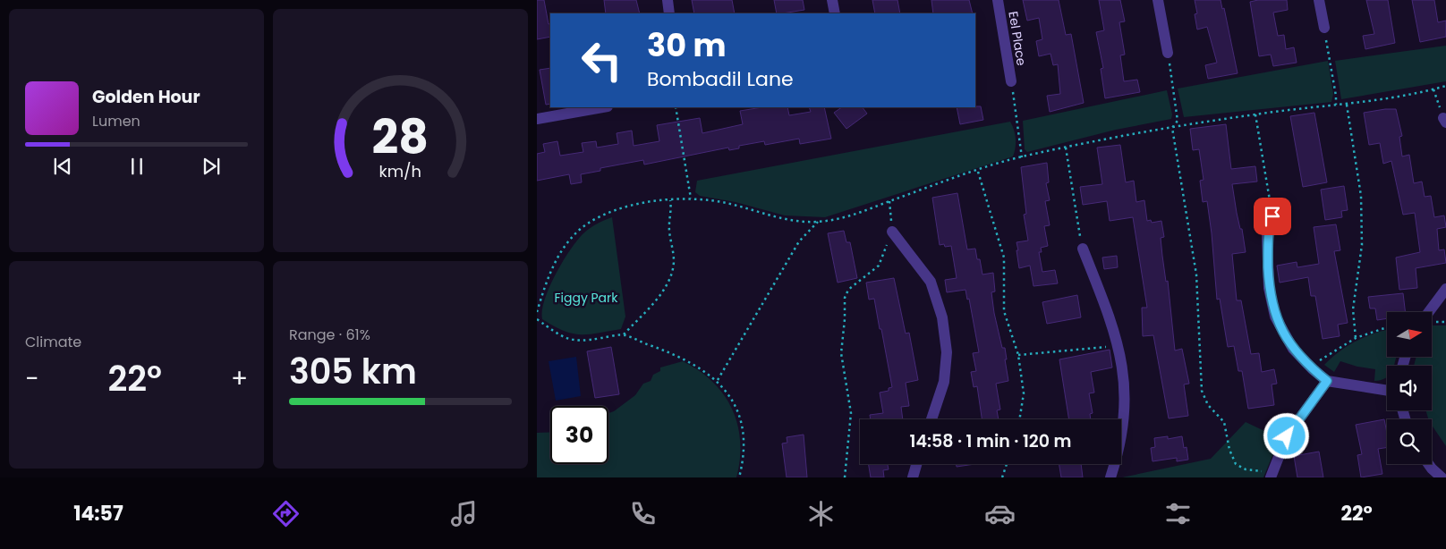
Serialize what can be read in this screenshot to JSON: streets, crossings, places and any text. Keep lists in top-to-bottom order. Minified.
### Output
{"streets":{"street":["Eel Place"]},"parks":["Figgy Park"],"north":"right","page":{"turn":["30 m","Bombadil Lane"],"song":["Golden Hour","Lumen"],"tile":["Climate",["Range · 61%","305 km"]],"heat":["−","22°","+"],"limit":"30","trip":"14:58 · 1 min · 120 m","tabs":["14:57","22°"],"gauge":["28","km/h"]}}
